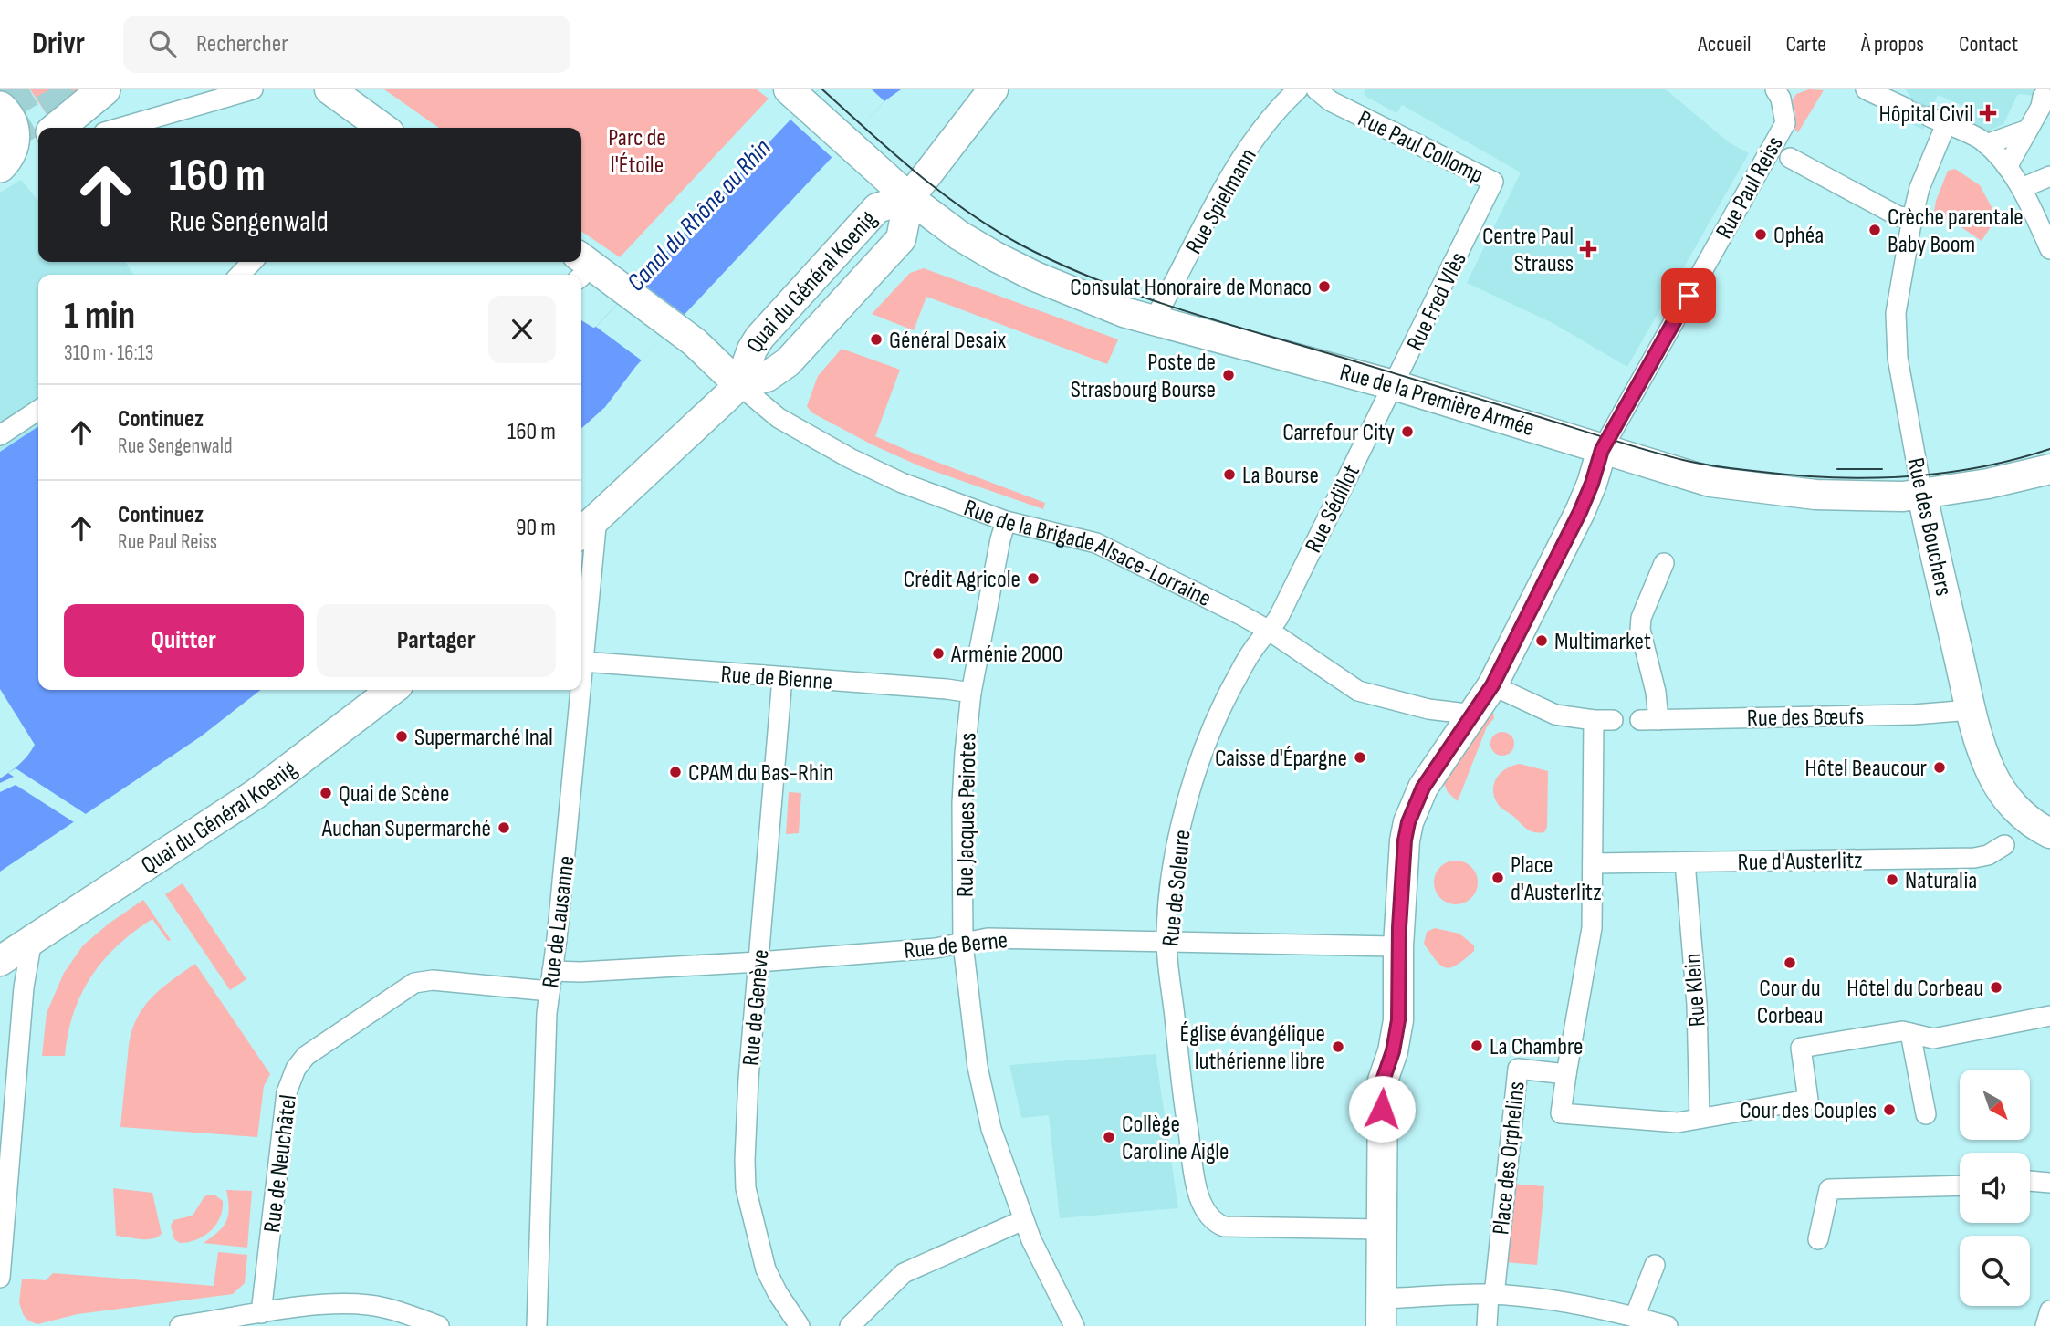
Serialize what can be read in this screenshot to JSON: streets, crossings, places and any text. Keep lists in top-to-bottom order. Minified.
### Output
{"streets":{"street":["Rue Paul Collomp","Rue Paul Reiss","Rue Spielmann","Quai du Général Koenig","Rue Fred Vlès","Rue de la Première Armée","Rue Sédillot","Rue des Bouchers","Rue de la Brigade Alsace-Lorraine","Rue de Bienne","Rue des Bœufs","Rue Jacques Peirotes","Rue d'Austerlitz","Rue de Soleure","Rue de Lausanne","Rue de Berne","Rue Klein","Rue de Genève","Place des Orphelins","Rue de Neuchâtel"]},"crossings":[["Rue Paul Collomp","Rue Fred Vlès"],["Rue Paul Reiss","Rue de la Première Armée"],["Rue Spielmann","Rue de la Première Armée"],["Quai du Général Koenig","Rue de la Première Armée"],["Quai du Général Koenig","Rue de la Brigade Alsace-Lorraine"],["Quai du Général Koenig","Rue de Lausanne"],["Rue Fred Vlès","Rue de la Première Armée"],["Rue Fred Vlès","Rue Sédillot"],["Rue de la Première Armée","Rue Sédillot"],["Rue de la Première Armée","Rue des Bouchers"],["Rue Sédillot","Rue de la Brigade Alsace-Lorraine"],["Rue Sédillot","Rue de Soleure"],["Rue des Bouchers","Rue des Bœufs"],["Rue de la Brigade Alsace-Lorraine","Rue Jacques Peirotes"],["Rue de la Brigade Alsace-Lorraine","Rue de Soleure"],["Rue de Bienne","Rue Jacques Peirotes"],["Rue de Bienne","Rue de Lausanne"],["Rue de Bienne","Rue de Genève"],["Rue Jacques Peirotes","Rue de Berne"],["Rue d'Austerlitz","Rue Klein"],["Rue de Soleure","Rue de Berne"],["Rue de Lausanne","Rue de Berne"],["Rue de Lausanne","Rue de Neuchâtel"],["Rue de Berne","Rue de Genève"]],"water":["Canal du Rhône au Rhin"],"parks":["Parc de l'Étoile"],"places":{"health":["Hôpital Civil","Centre Paul Strauss"],"other":["Crèche parentale Baby Boom","Ophéa","Consulat Honoraire de Monaco","Général Desaix","Poste de Strasbourg Bourse","Carrefour City","La Bourse","Crédit Agricole","Multimarket","Arménie 2000","Supermarché Inal","Caisse d'Épargne","Hôtel Beaucour","CPAM du Bas-Rhin","Quai de Scène","Auchan Supermarché","Place d'Austerlitz","Naturalia","Cour du Corbeau","Hôtel du Corbeau","La Chambre","Église évangélique luthérienne libre","Cour des Couples","Collège Caroline Aigle"]},"north":"bottom right","page":{"header":"Drivr","search":"Rechercher","nav":["Accueil","Carte","À propos","Contact"],"turn":["160 m","Rue Sengenwald"],"heading":["1 min","310 m · 16:13"],"list":[{"name":"Continuez","note":"Rue Sengenwald","value":"160 m"},{"name":"Continuez","note":"Rue Paul Reiss","value":"90 m"}],"buttons":["Quitter","Partager"]}}
